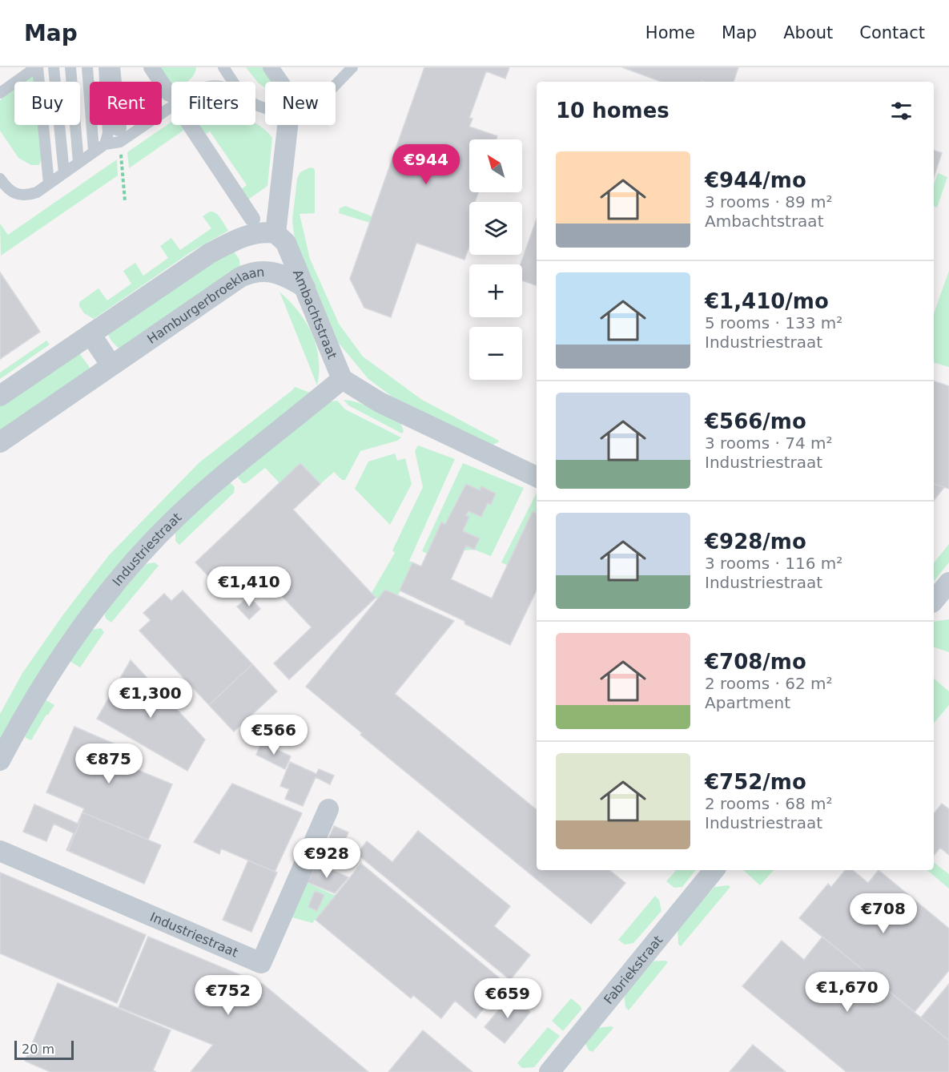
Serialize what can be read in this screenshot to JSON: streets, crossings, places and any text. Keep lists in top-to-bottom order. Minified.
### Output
{"streets":{"street":["Hamburgerbroeklaan","Ambachtstraat","Industriestraat","Fabriekstraat"]},"crossings":[["Hamburgerbroeklaan","Ambachtstraat"],["Ambachtstraat","Industriestraat"]],"scale_bar":"20 m","north":"top left","page":{"header":"Map","nav":["Home","Map","About","Contact"],"chip":["Buy","Rent","Filters","New"],"heading":"10 homes","map_buttons":["+","−"],"list":[{"name":"€944/mo","note":"3 rooms · 89 m² · Ambachtstraat"},{"name":"€1,410/mo","note":"5 rooms · 133 m² · Industriestraat"},{"name":"€566/mo","note":"3 rooms · 74 m² · Industriestraat"},{"name":"€928/mo","note":"3 rooms · 116 m² · Industriestraat"},{"name":"€708/mo","note":"2 rooms · 62 m² · Apartment"},{"name":"€752/mo","note":"2 rooms · 68 m² · Industriestraat"}],"price":["€944","€1,410","€1,300","€566","€875","€928","€708","€1,670","€752","€659"],"scale":"20 m"}}
